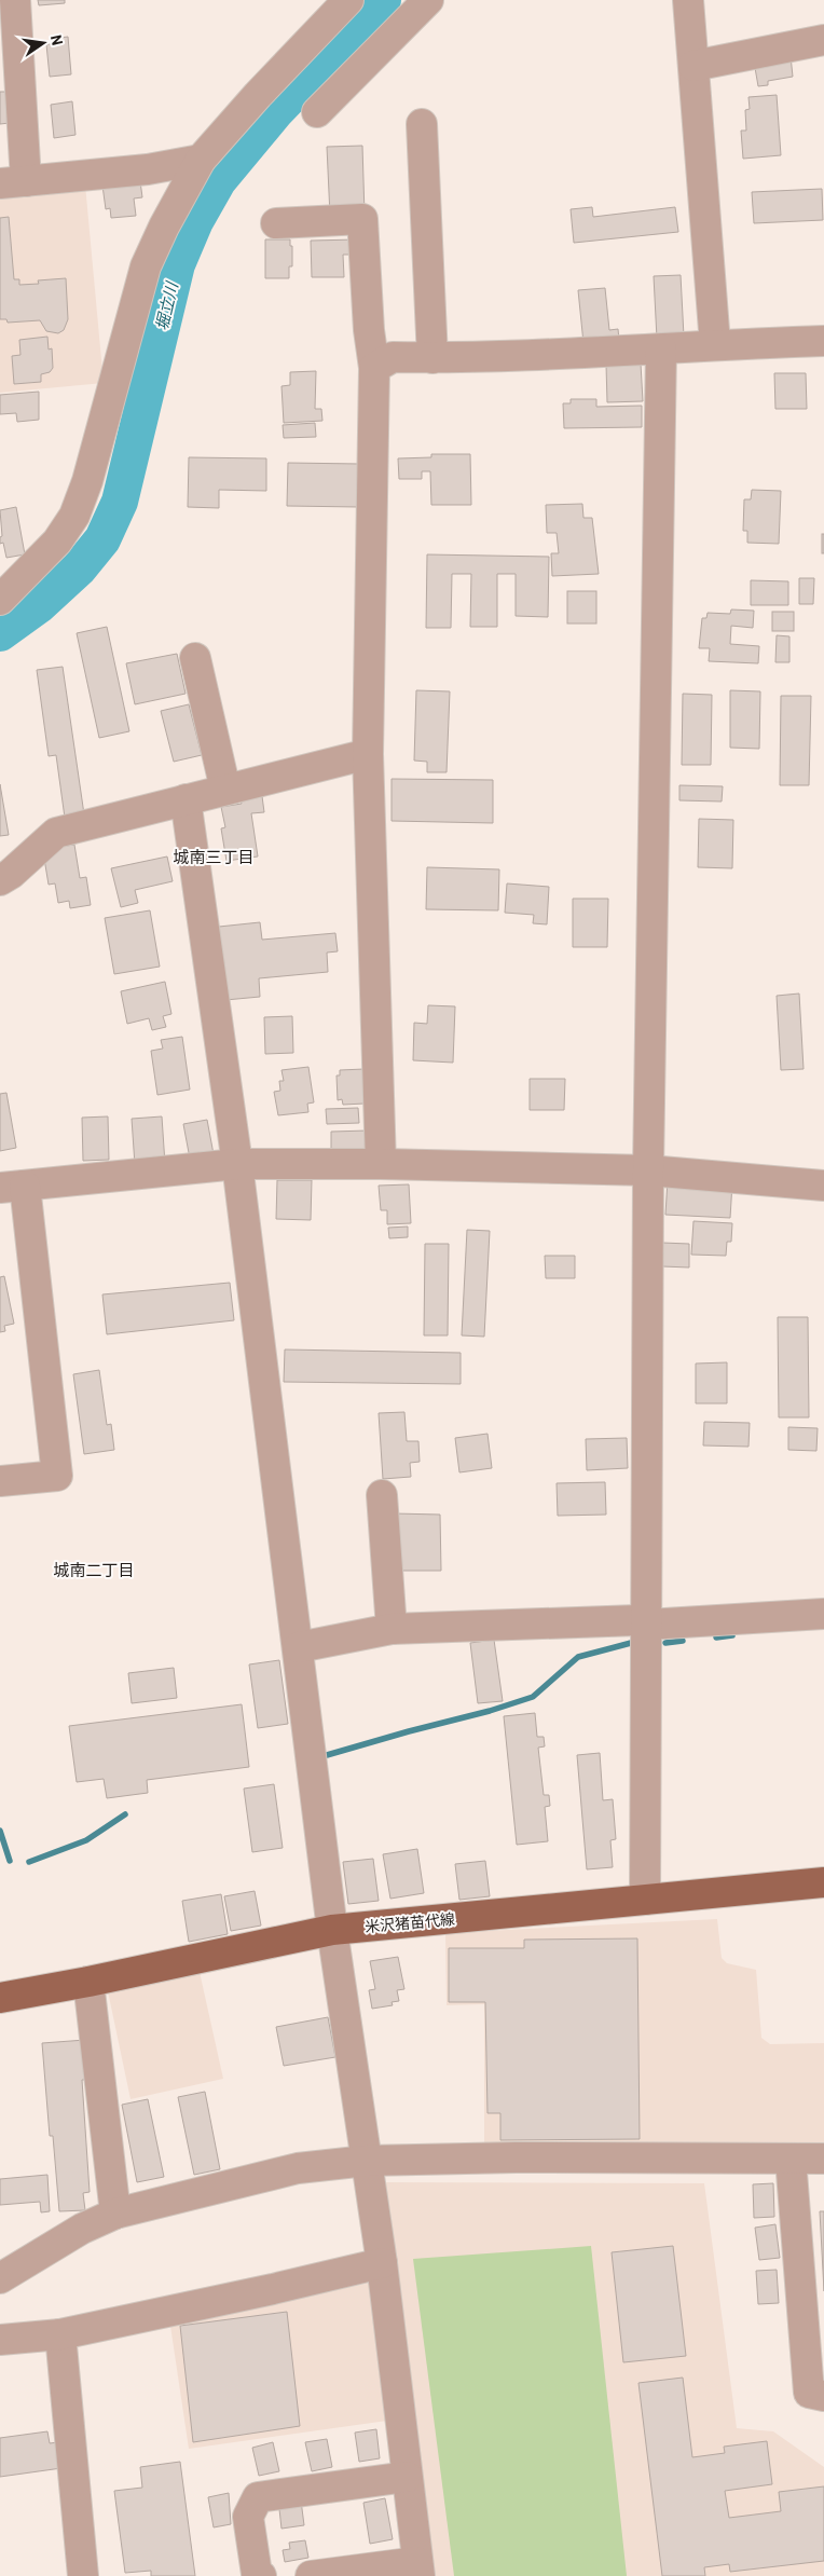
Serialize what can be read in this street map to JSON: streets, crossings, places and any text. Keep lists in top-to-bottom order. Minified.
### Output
{"streets":{"main road":["米沢猪苗代線"]},"districts":["城南三丁目","城南二丁目"],"water":["堀立川"],"north":"right"}
